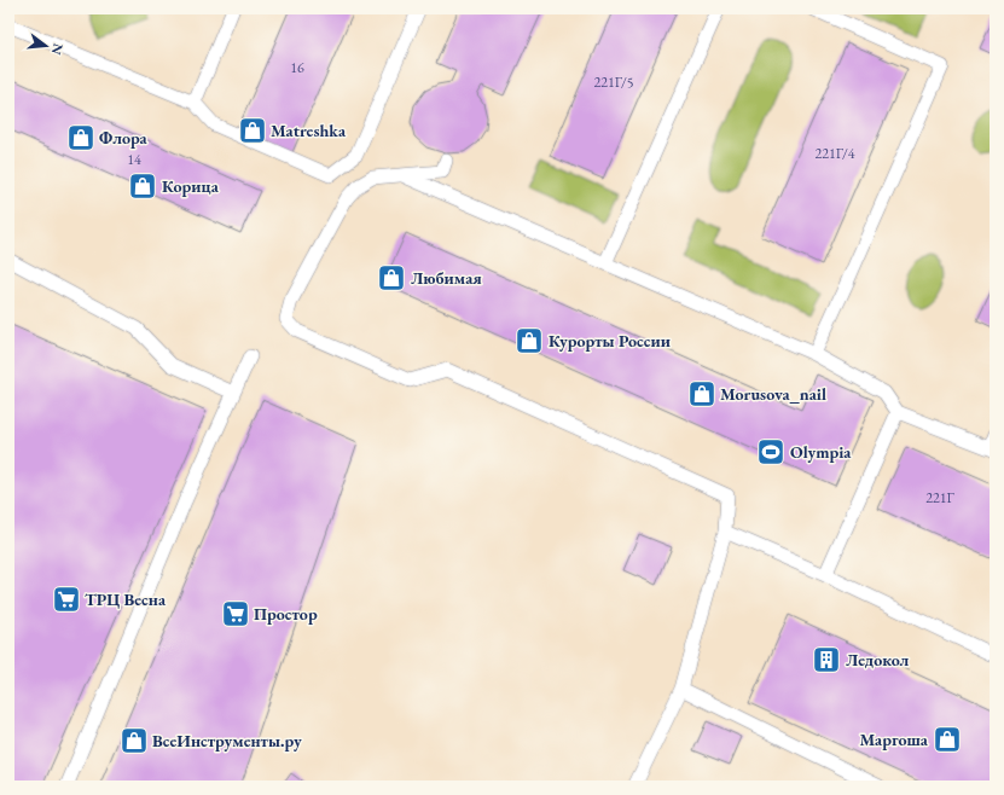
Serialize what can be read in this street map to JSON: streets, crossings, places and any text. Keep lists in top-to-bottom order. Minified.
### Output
{"places":{"shop":["Matreshka","Флора","Корица","Любимая","Курорты России","Morusova_nail","Маргоша","ВсеИнструменты.ру"],"sports":["Olympia"],"supermarket":["ТРЦ Весна","Простор"],"building":["Ледокол"]},"house_numbers":["16","221Г/5","221Г/4","14","221Г"],"north":"right"}
